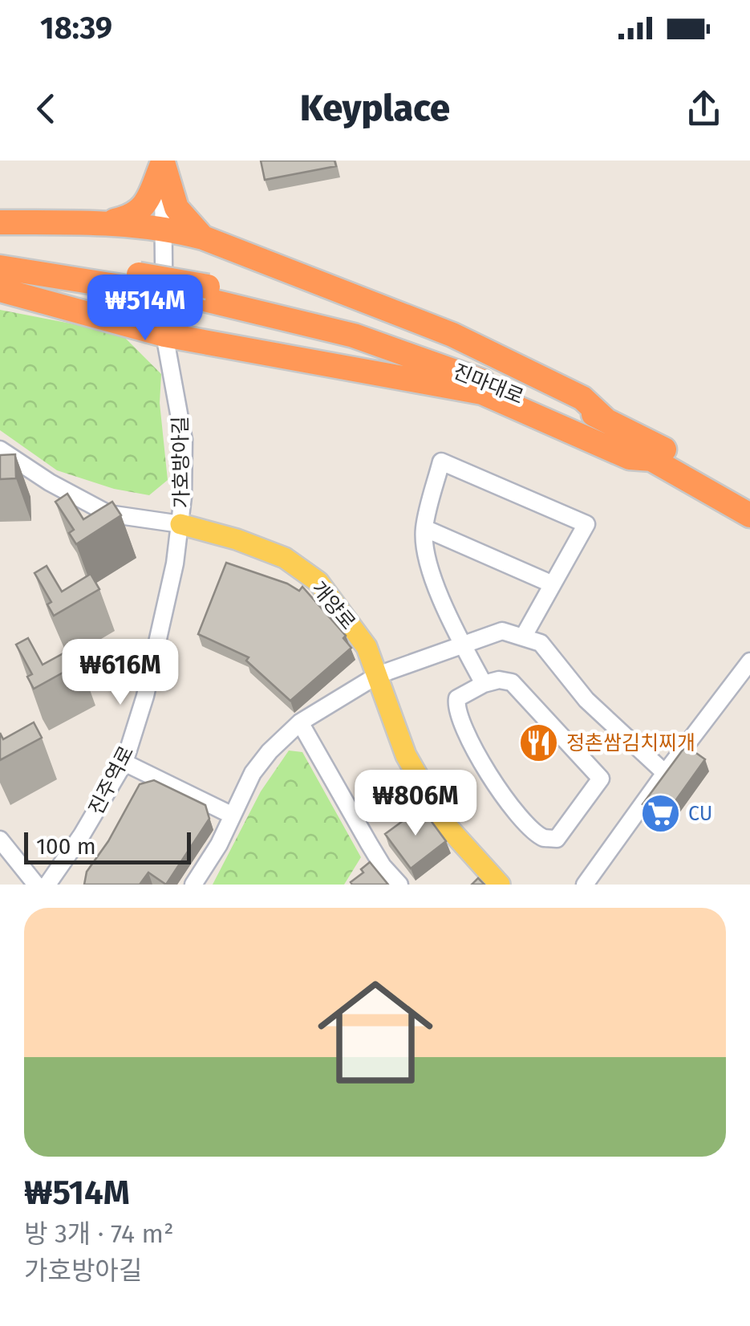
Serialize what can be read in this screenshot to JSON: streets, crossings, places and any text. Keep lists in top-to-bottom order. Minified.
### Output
{"streets":{"highway":["진마대로"],"main road":["개양로"],"street":["가호방아길","진주역로"]},"crossings":[["가호방아길","개양로"],["가호방아길","진주역로"],["개양로","진주역로"]],"places":{"restaurant":["정촌쌈김치찌개"],"supermarket":["CU"]},"scale_bar":"100 m","page":{"status":"18:39","header":"Keyplace","price":["₩514M","₩616M","₩806M"],"scale":"100 m","list":[{"name":"₩514M","note":"방 3개 · 74 m² · 가호방아길"}]}}
